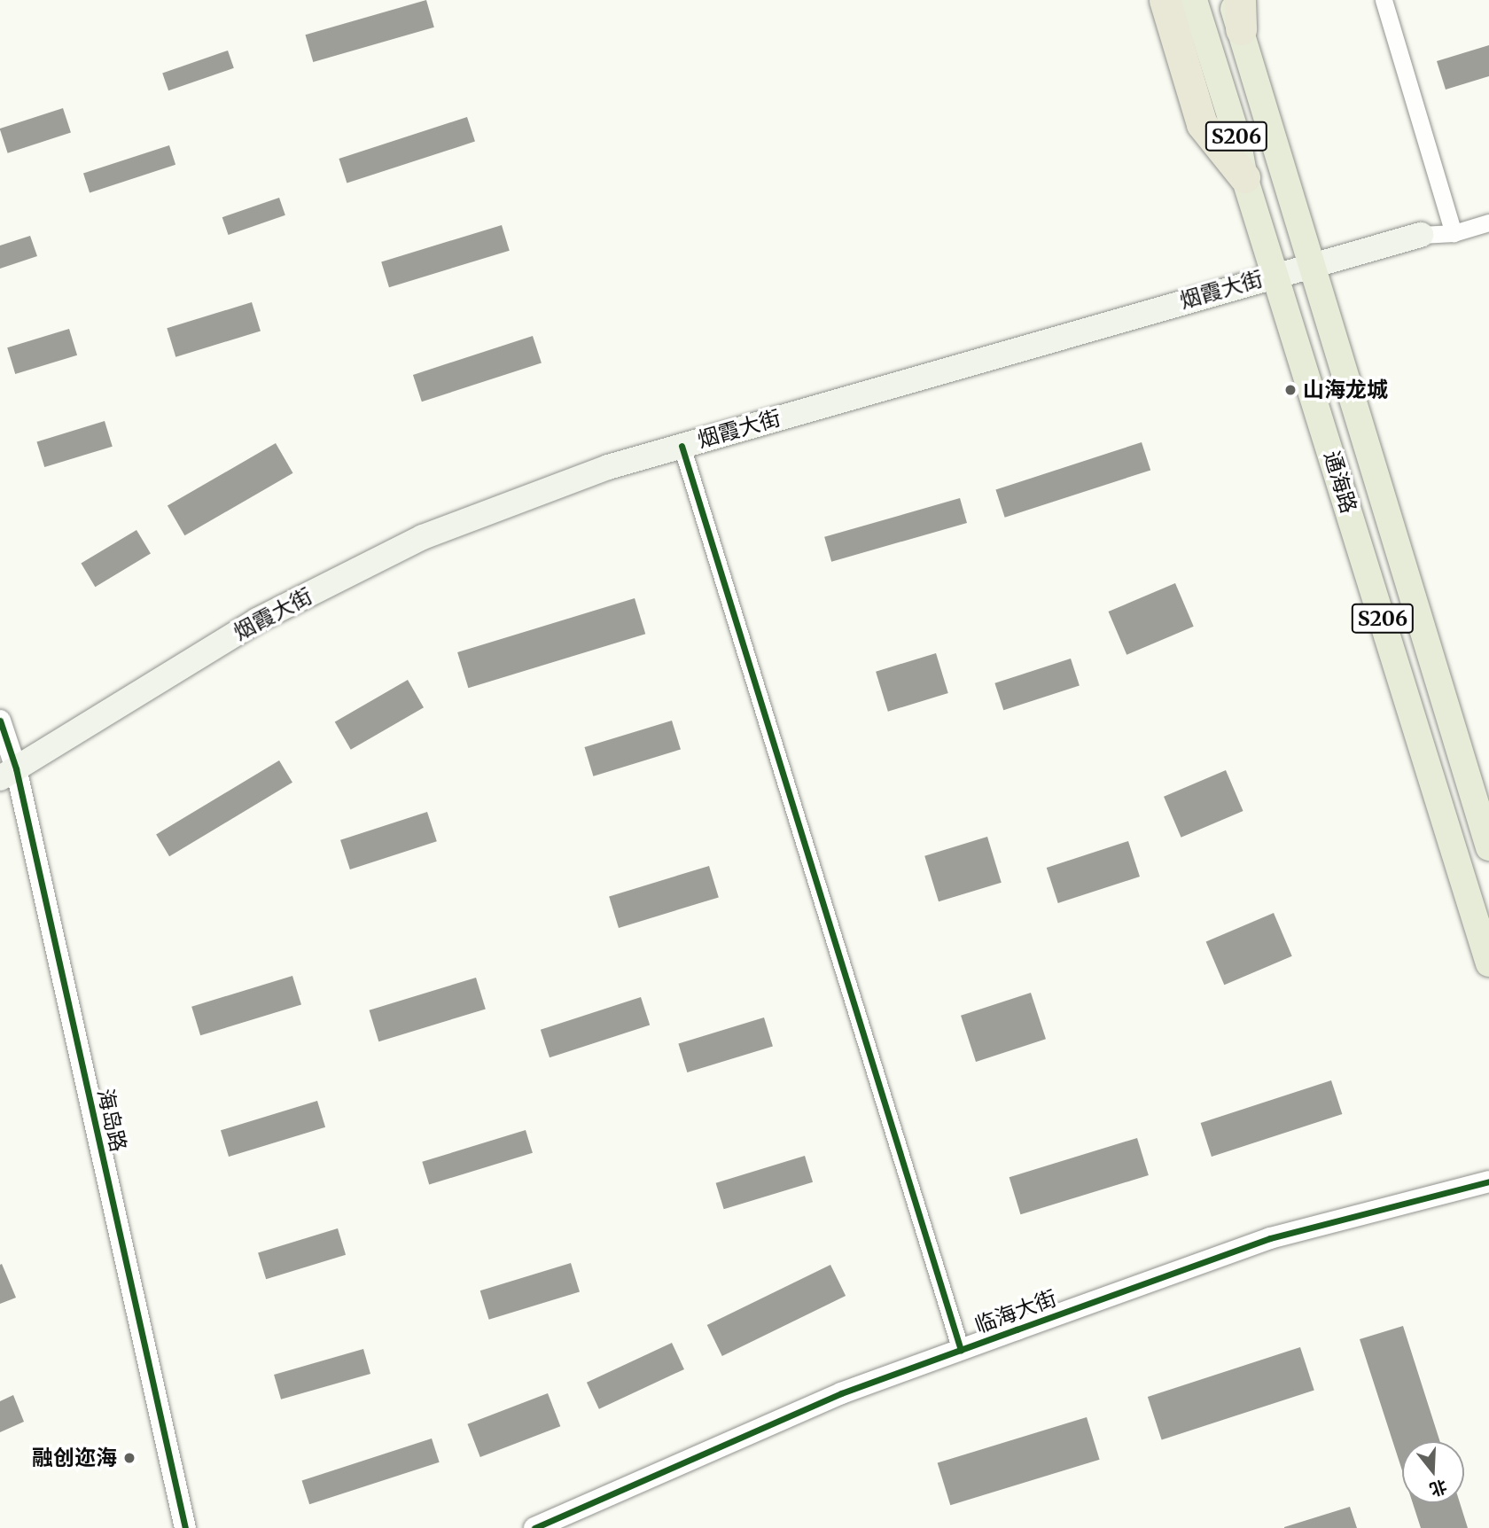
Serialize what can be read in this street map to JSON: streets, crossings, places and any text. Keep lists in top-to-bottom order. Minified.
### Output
{"streets":{"main road":["S206","烟霞大街","通海路"],"street":["海岛路","临海大街"]},"crossings":[["烟霞大街","通海路"],["烟霞大街","海岛路"]],"places":["山海龙城","融创迩海"],"north":"bottom"}
